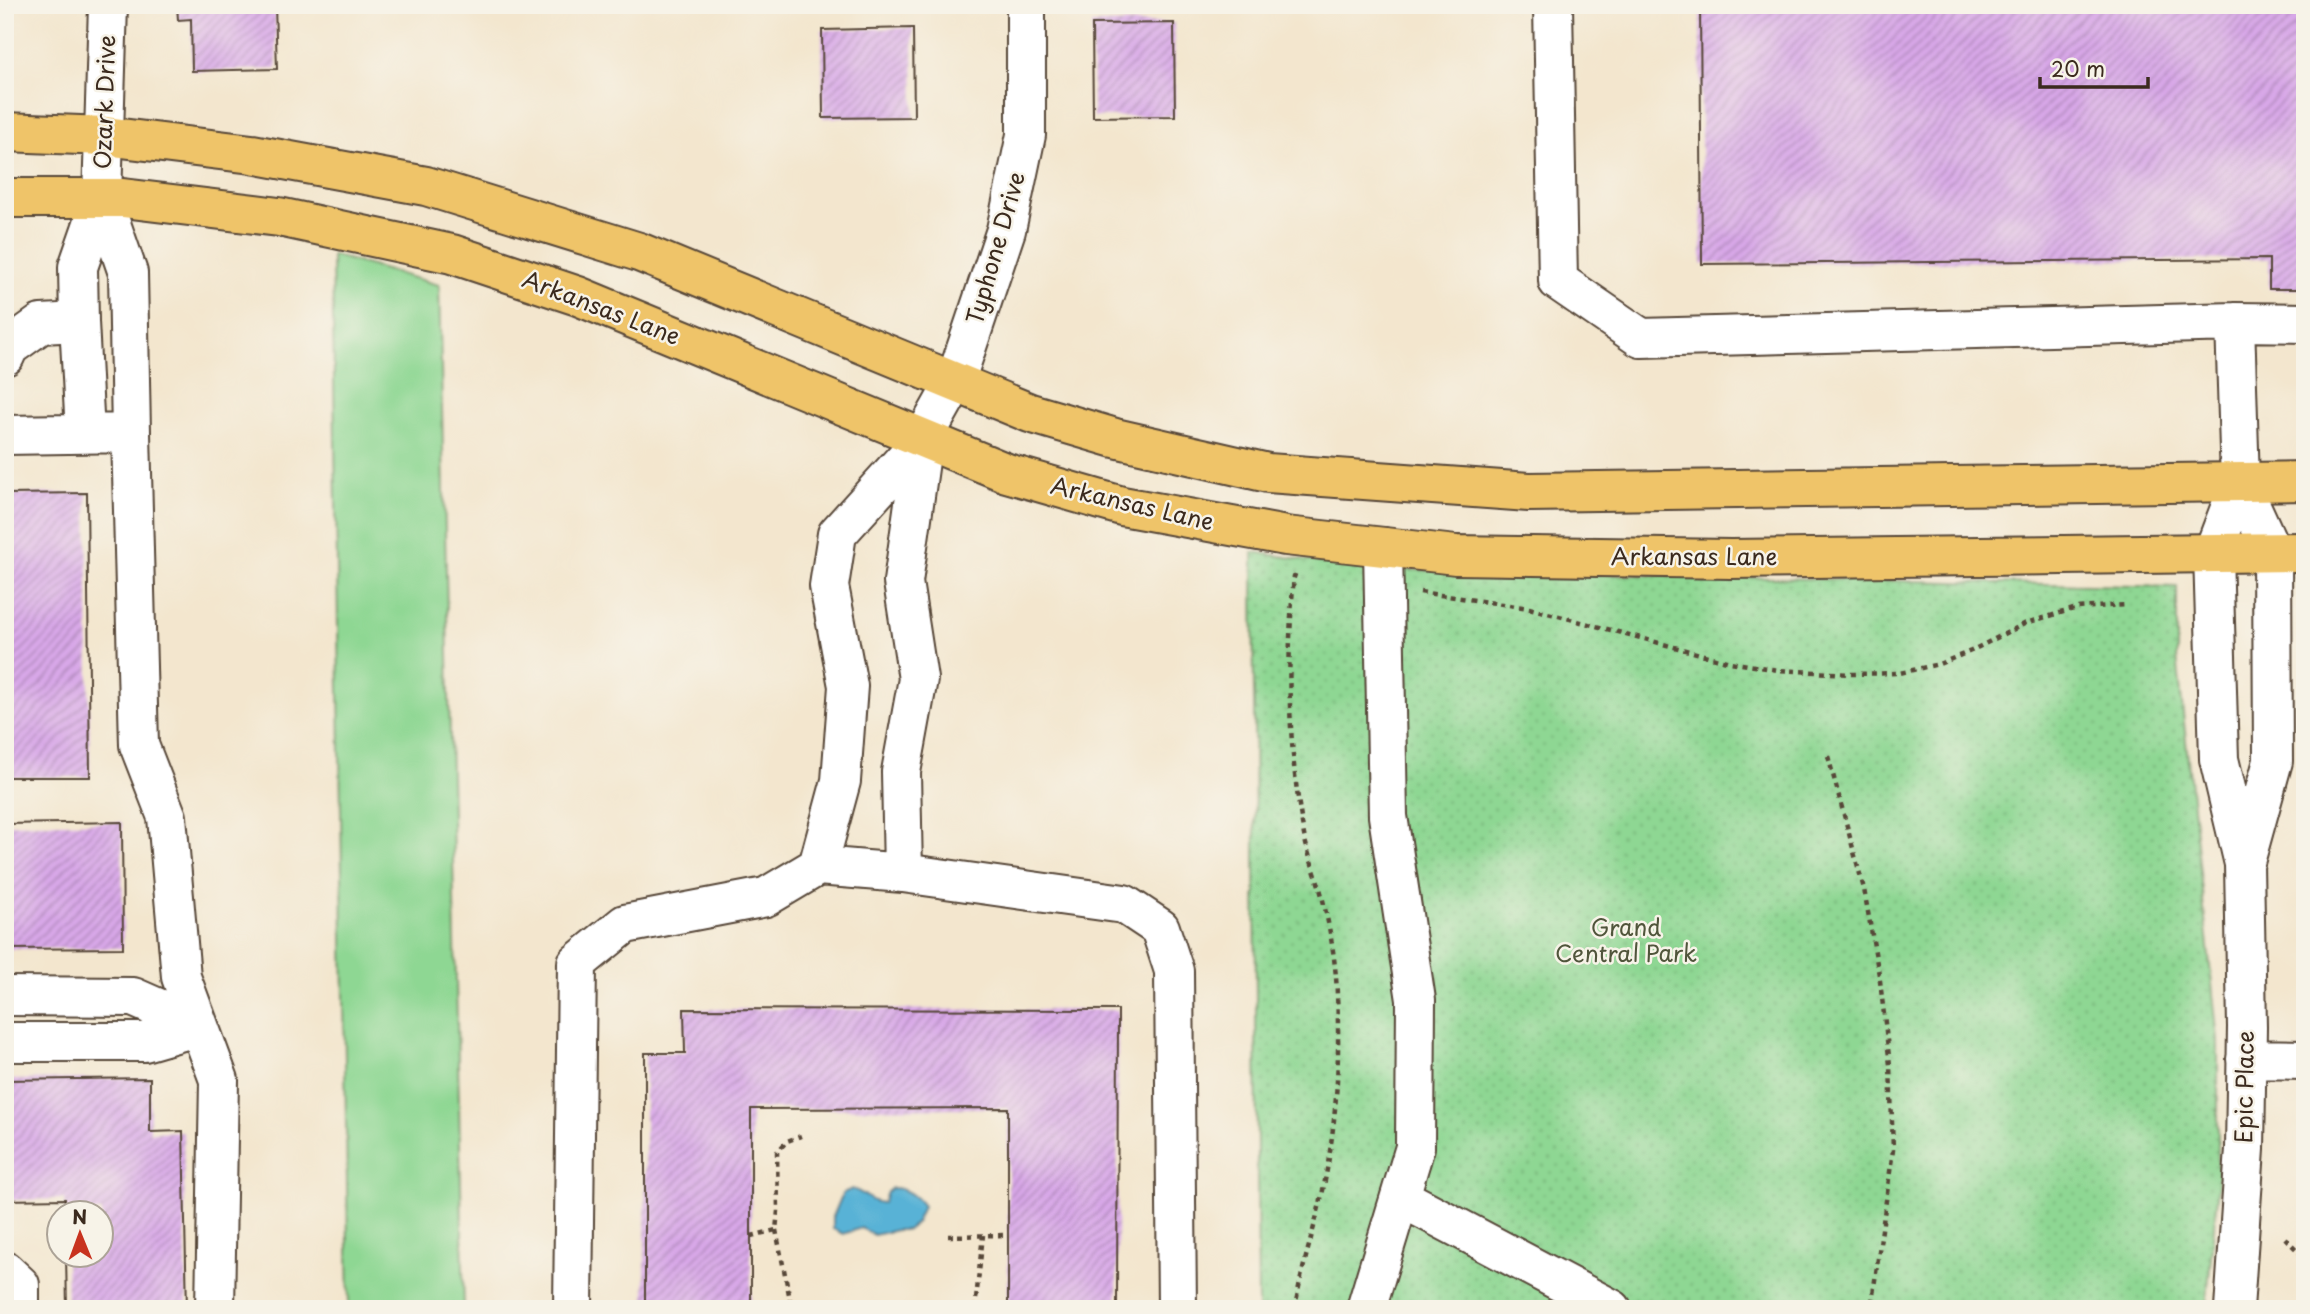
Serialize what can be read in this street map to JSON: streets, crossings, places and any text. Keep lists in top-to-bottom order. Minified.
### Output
{"streets":{"main road":["Arkansas Lane"],"street":["Ozark Drive","Typhone Drive","Epic Place"]},"crossings":[["Ozark Drive","Arkansas Lane"],["Typhone Drive","Arkansas Lane"]],"parks":["Grand Central Park"],"scale_bar":"20 m","north":"top"}
